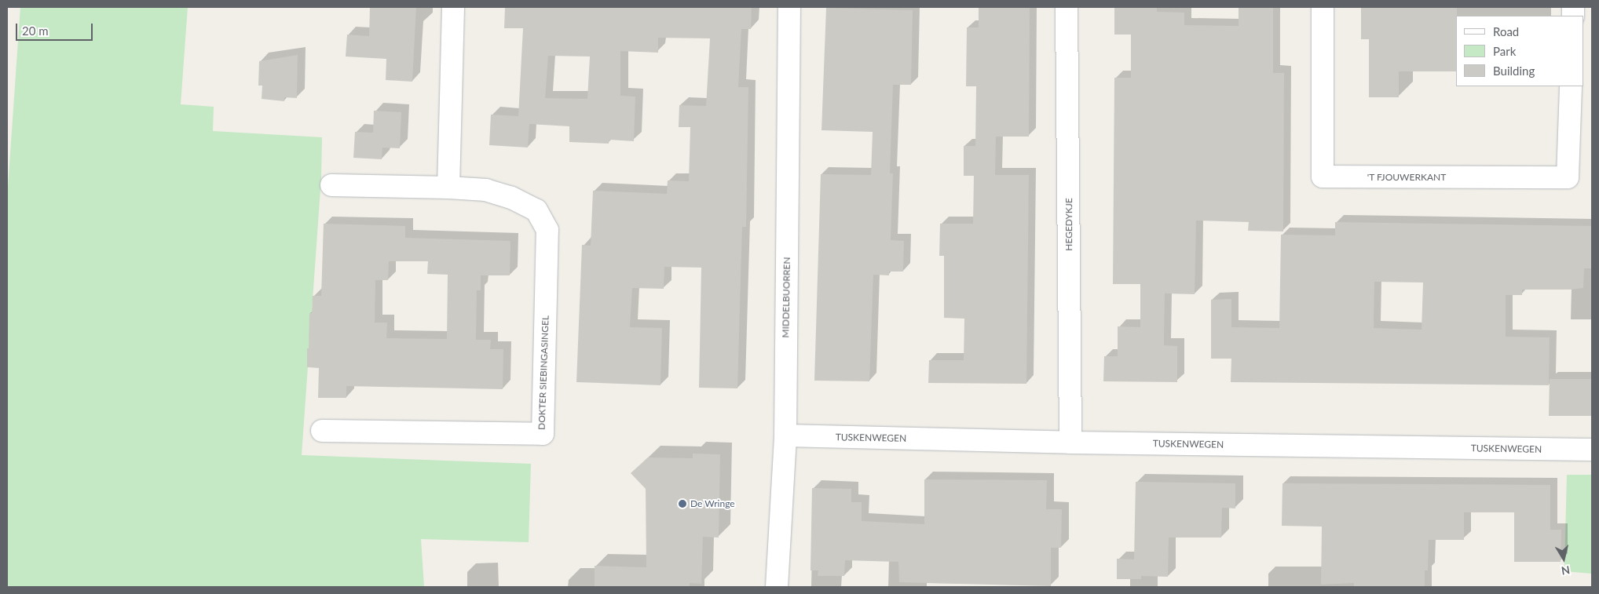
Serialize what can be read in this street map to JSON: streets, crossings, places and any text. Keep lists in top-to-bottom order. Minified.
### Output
{"streets":{"street":["'T FJOUWERKANT","HEGEDYKJE","MIDDELBUORREN","DOKTER SIEBINGASINGEL","TUSKENWEGEN"]},"crossings":[["HEGEDYKJE","TUSKENWEGEN"],["MIDDELBUORREN","TUSKENWEGEN"]],"places":["De Wringe"],"legend":["Road","Park","Building"],"scale_bar":"20 m","north":"bottom"}
